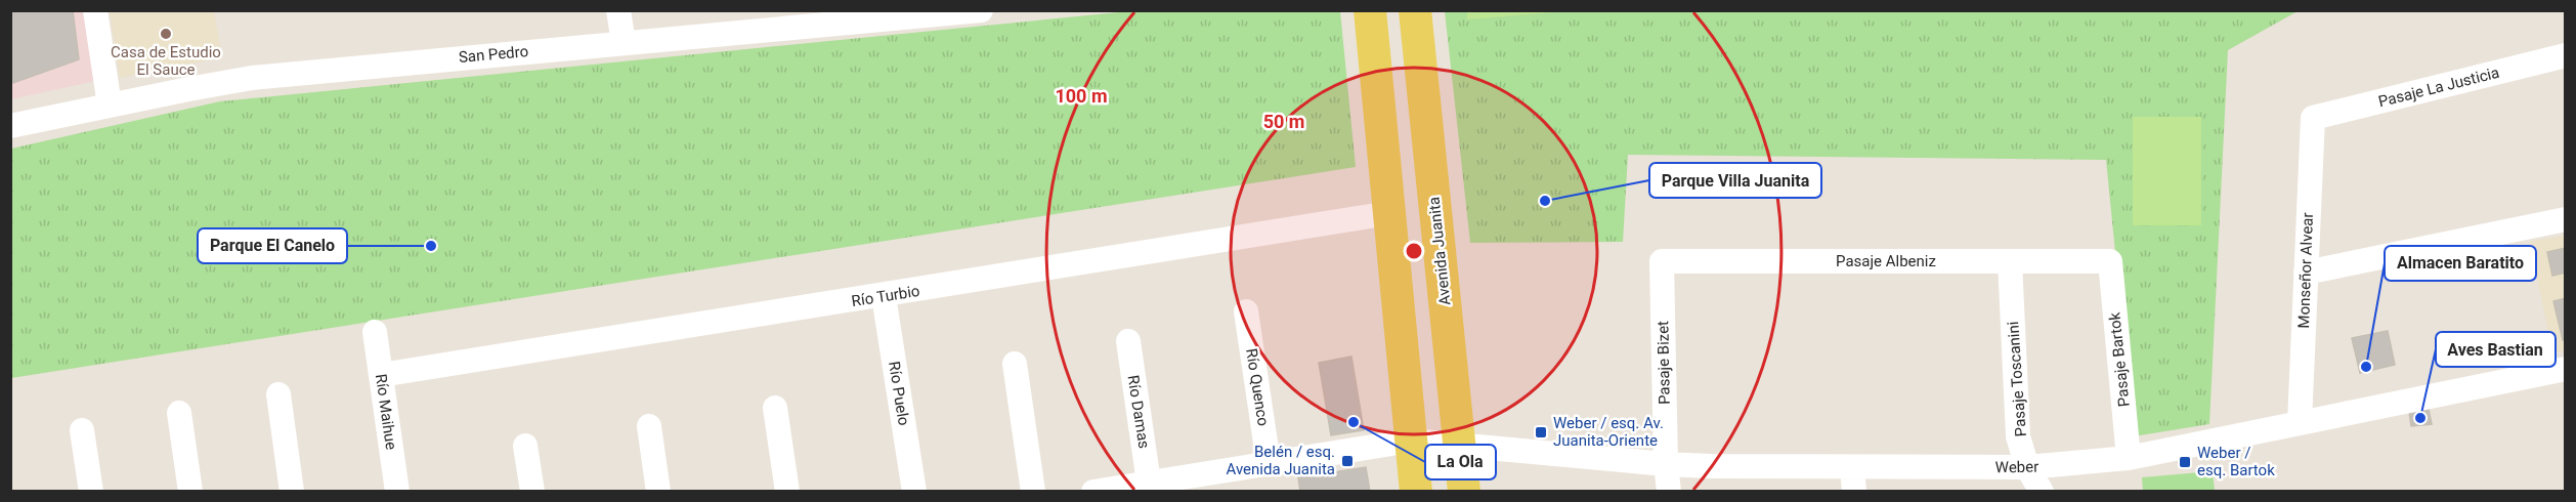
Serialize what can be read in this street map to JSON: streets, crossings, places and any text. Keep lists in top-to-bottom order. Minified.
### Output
{"streets":{"main road":["Avenida Juanita"],"street":["San Pedro","Pasaje La Justicia","Pasaje Albeniz","Monseñor Alvear","Río Turbio","Pasaje Bartok","Pasaje Bizet","Pasaje Toscanini","Río Quenco","Río Puelo","Río Maihue","Río Damas","Weber"]},"crossings":[["Pasaje La Justicia","Monseñor Alvear"],["Avenida Juanita","Weber"],["Pasaje Albeniz","Pasaje Bartok"],["Pasaje Albeniz","Pasaje Bizet"],["Pasaje Albeniz","Pasaje Toscanini"],["Monseñor Alvear","Weber"],["Río Turbio","Río Puelo"],["Río Turbio","Río Maihue"],["Pasaje Bartok","Weber"],["Pasaje Bizet","Weber"],["Pasaje Toscanini","Weber"],["Río Quenco","Weber"],["Río Damas","Weber"]],"places":{"other":["Casa de Estudio El Sauce","Parque Villa Juanita","Parque El Canelo","Almacen Baratito","Aves Bastian","La Ola"],"transit":["Weber / esq. Av. Juanita-Oriente","Belén / esq. Avenida Juanita","Weber / esq. Bartok"]},"rings":["100 m","50 m"]}
